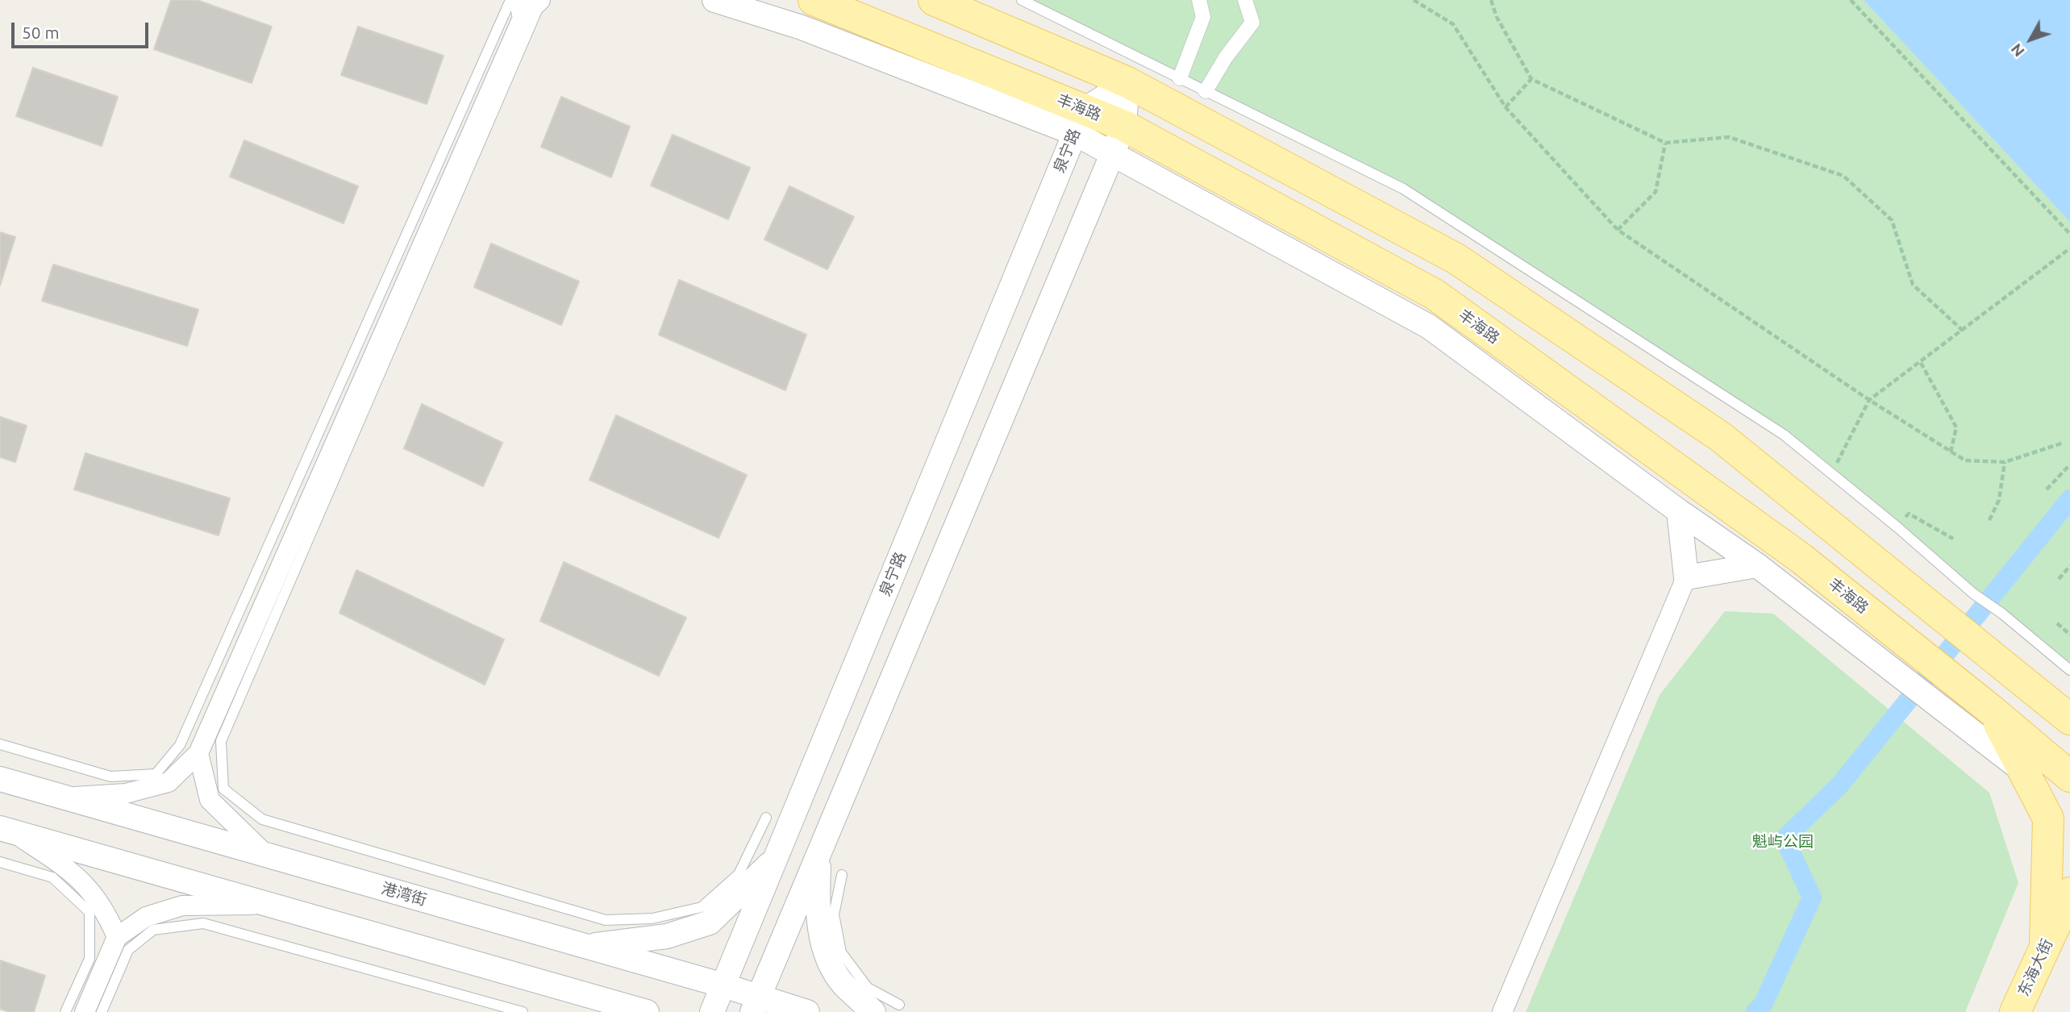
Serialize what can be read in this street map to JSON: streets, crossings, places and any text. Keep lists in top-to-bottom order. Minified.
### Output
{"streets":{"main road":["丰海路","东海大街"],"street":["泉宁路","港湾街"]},"crossings":[["丰海路","泉宁路"],["泉宁路","港湾街"]],"parks":["魁屿公园"],"scale_bar":"50 m","north":"bottom left"}
